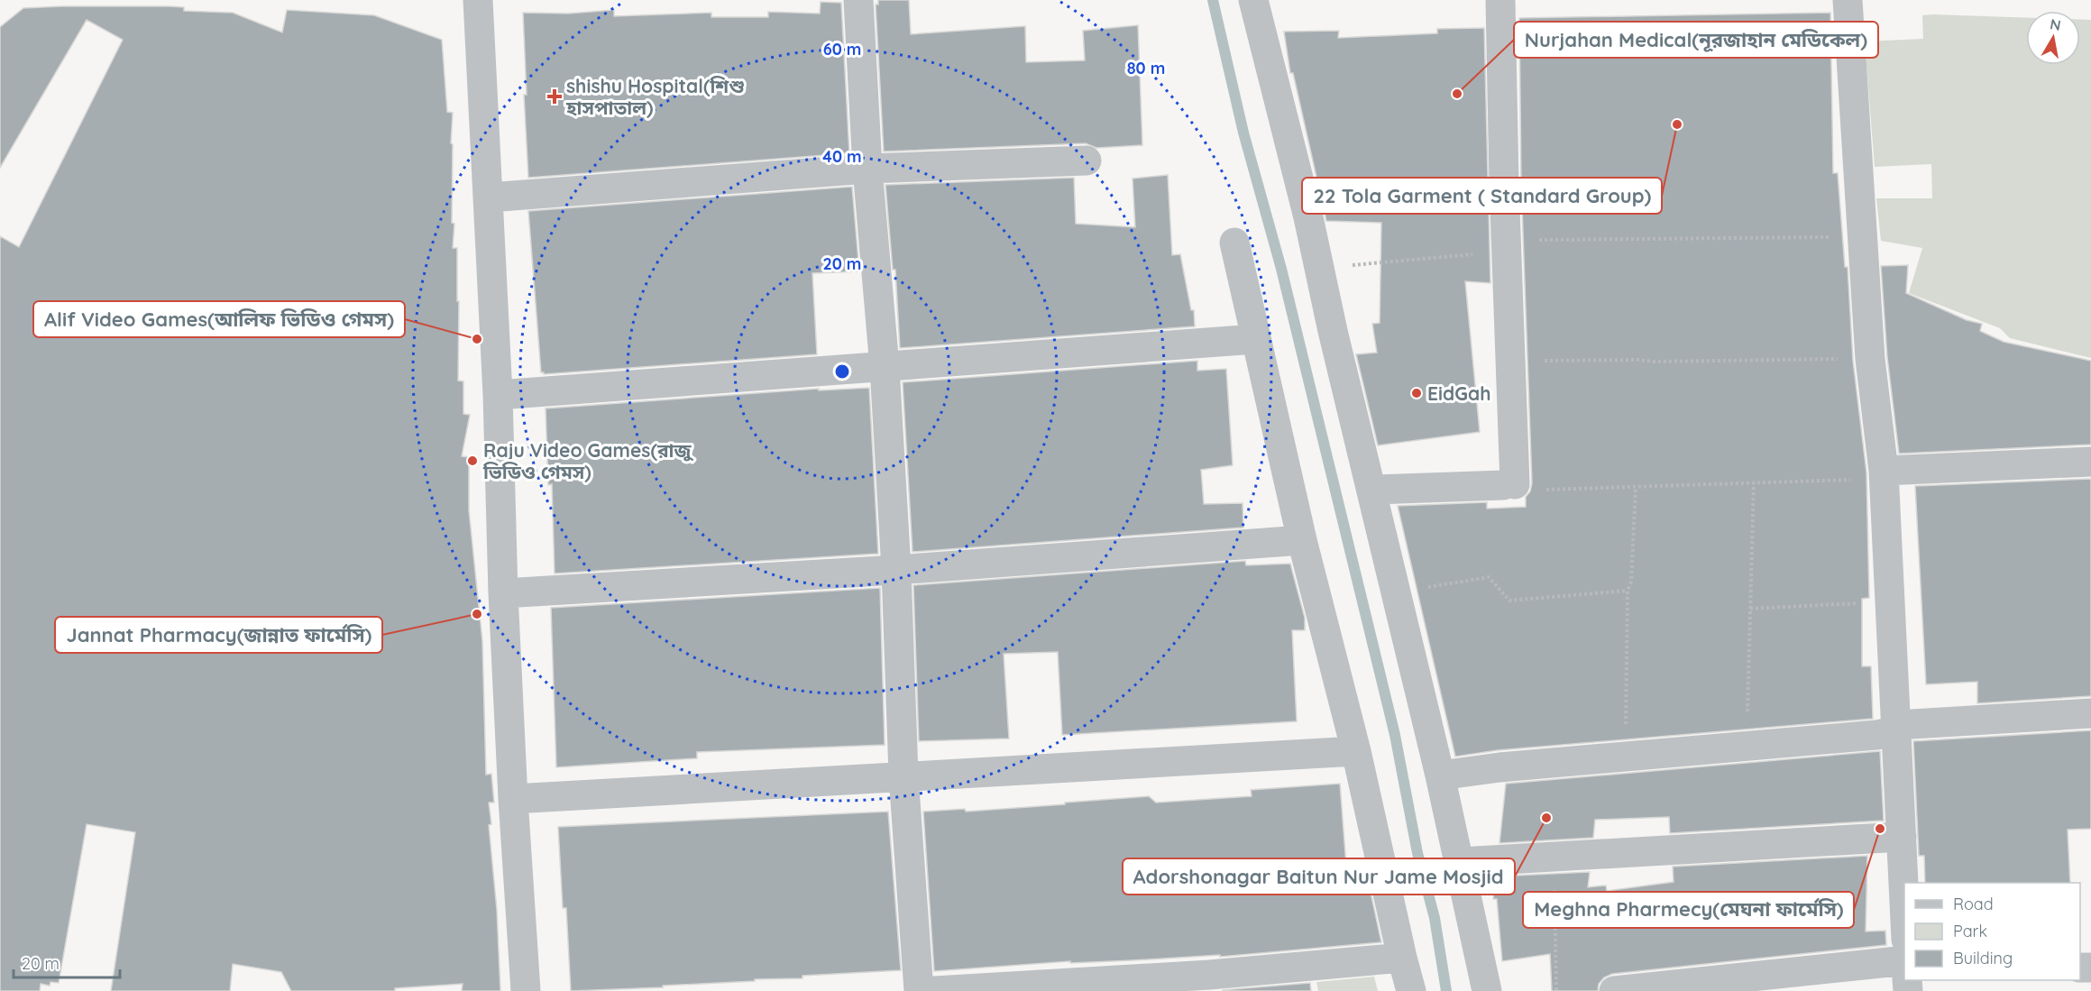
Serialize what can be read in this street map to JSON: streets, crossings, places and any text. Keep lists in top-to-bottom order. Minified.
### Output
{"places":{"other":["Nurjahan Medical(নূরজাহান মেডিকেল)","22 Tola Garment ( Standard Group)","Alif Video Games(আলিফ ভিডিও গেমস)","EidGah","Raju Video Games(রাজু ভিডিও গেমস)","Jannat Pharmacy(জান্নাত ফার্মেসি)","Adorshonagar Baitun Nur Jame Mosjid","Meghna Pharmecy(মেঘনা ফার্মেসি)"],"health":["shishu Hospital(শিশু হাসপাতাল)"]},"legend":["Road","Park","Building"],"scale_bar":"20 m","north":"top","rings":["60 m","80 m","40 m","20 m"]}
